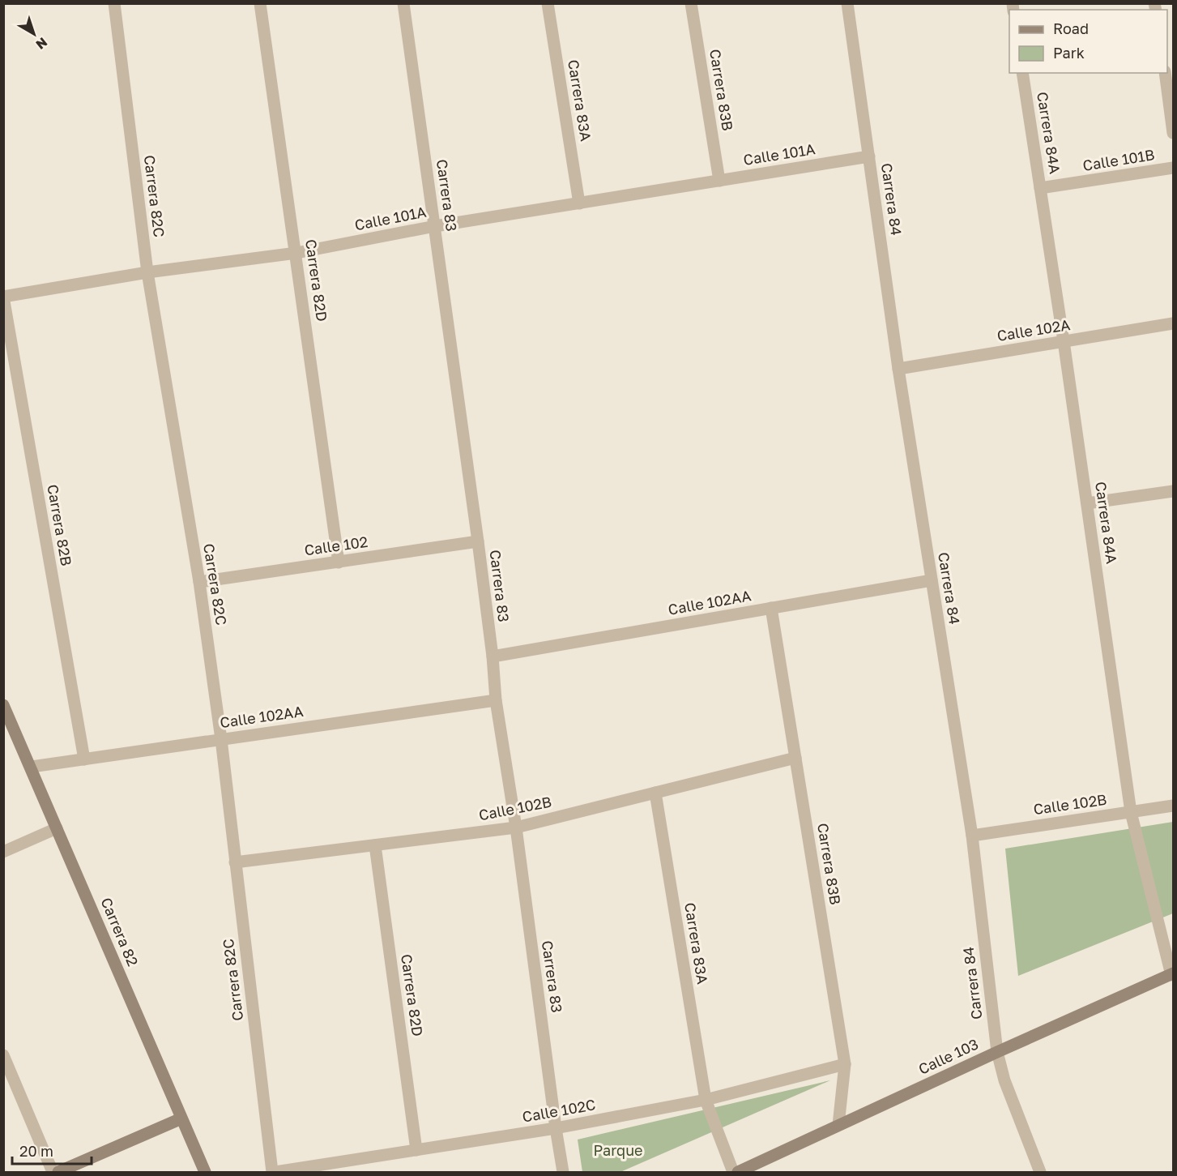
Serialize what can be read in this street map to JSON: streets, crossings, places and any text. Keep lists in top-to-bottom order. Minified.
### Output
{"streets":{"street":["Carrera 83B","Carrera 83A","Carrera 84A","Calle 101A","Calle 101B","Carrera 83","Carrera 82C","Carrera 84","Carrera 82D","Calle 102A","Carrera 82B","Calle 102","Calle 102AA","Calle 102B","Carrera 82","Calle 103","Calle 102C"]},"crossings":[["Carrera 83B","Calle 101A"],["Carrera 83B","Calle 102AA"],["Carrera 83B","Calle 102B"],["Carrera 83B","Calle 103"],["Carrera 83B","Calle 102C"],["Carrera 83A","Calle 101A"],["Carrera 83A","Calle 102B"],["Carrera 83A","Calle 102C"],["Carrera 84A","Calle 101B"],["Carrera 84A","Calle 102A"],["Carrera 84A","Calle 102B"],["Carrera 84A","Calle 103"],["Calle 101A","Carrera 83"],["Calle 101A","Carrera 82C"],["Calle 101A","Carrera 84"],["Calle 101A","Carrera 82D"],["Calle 101A","Carrera 82B"],["Carrera 83","Calle 102"],["Carrera 83","Calle 102AA"],["Carrera 83","Calle 102B"],["Carrera 83","Calle 102C"],["Carrera 82C","Calle 102"],["Carrera 82C","Calle 102AA"],["Carrera 82C","Calle 102B"],["Carrera 82C","Calle 102C"],["Carrera 84","Calle 102A"],["Carrera 84","Calle 102AA"],["Carrera 84","Calle 102B"],["Carrera 84","Calle 103"],["Carrera 82D","Calle 102"],["Carrera 82D","Calle 102B"],["Carrera 82D","Calle 102C"],["Carrera 82B","Calle 102AA"],["Calle 102AA","Carrera 82"]],"parks":["Parque"],"legend":["Road","Park"],"scale_bar":"20 m","north":"bottom right"}
